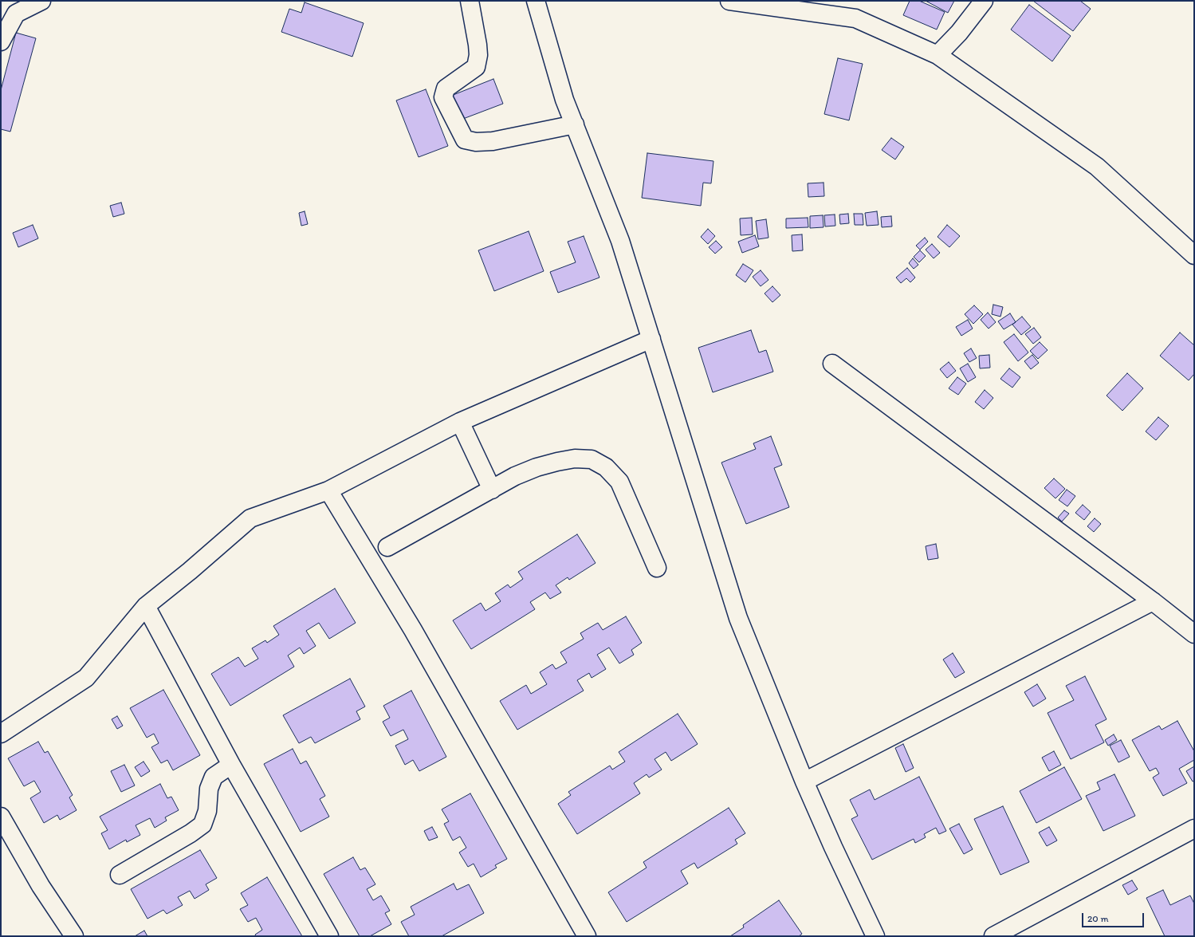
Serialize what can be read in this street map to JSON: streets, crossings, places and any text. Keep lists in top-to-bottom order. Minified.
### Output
{"scale_bar":"20 m"}
